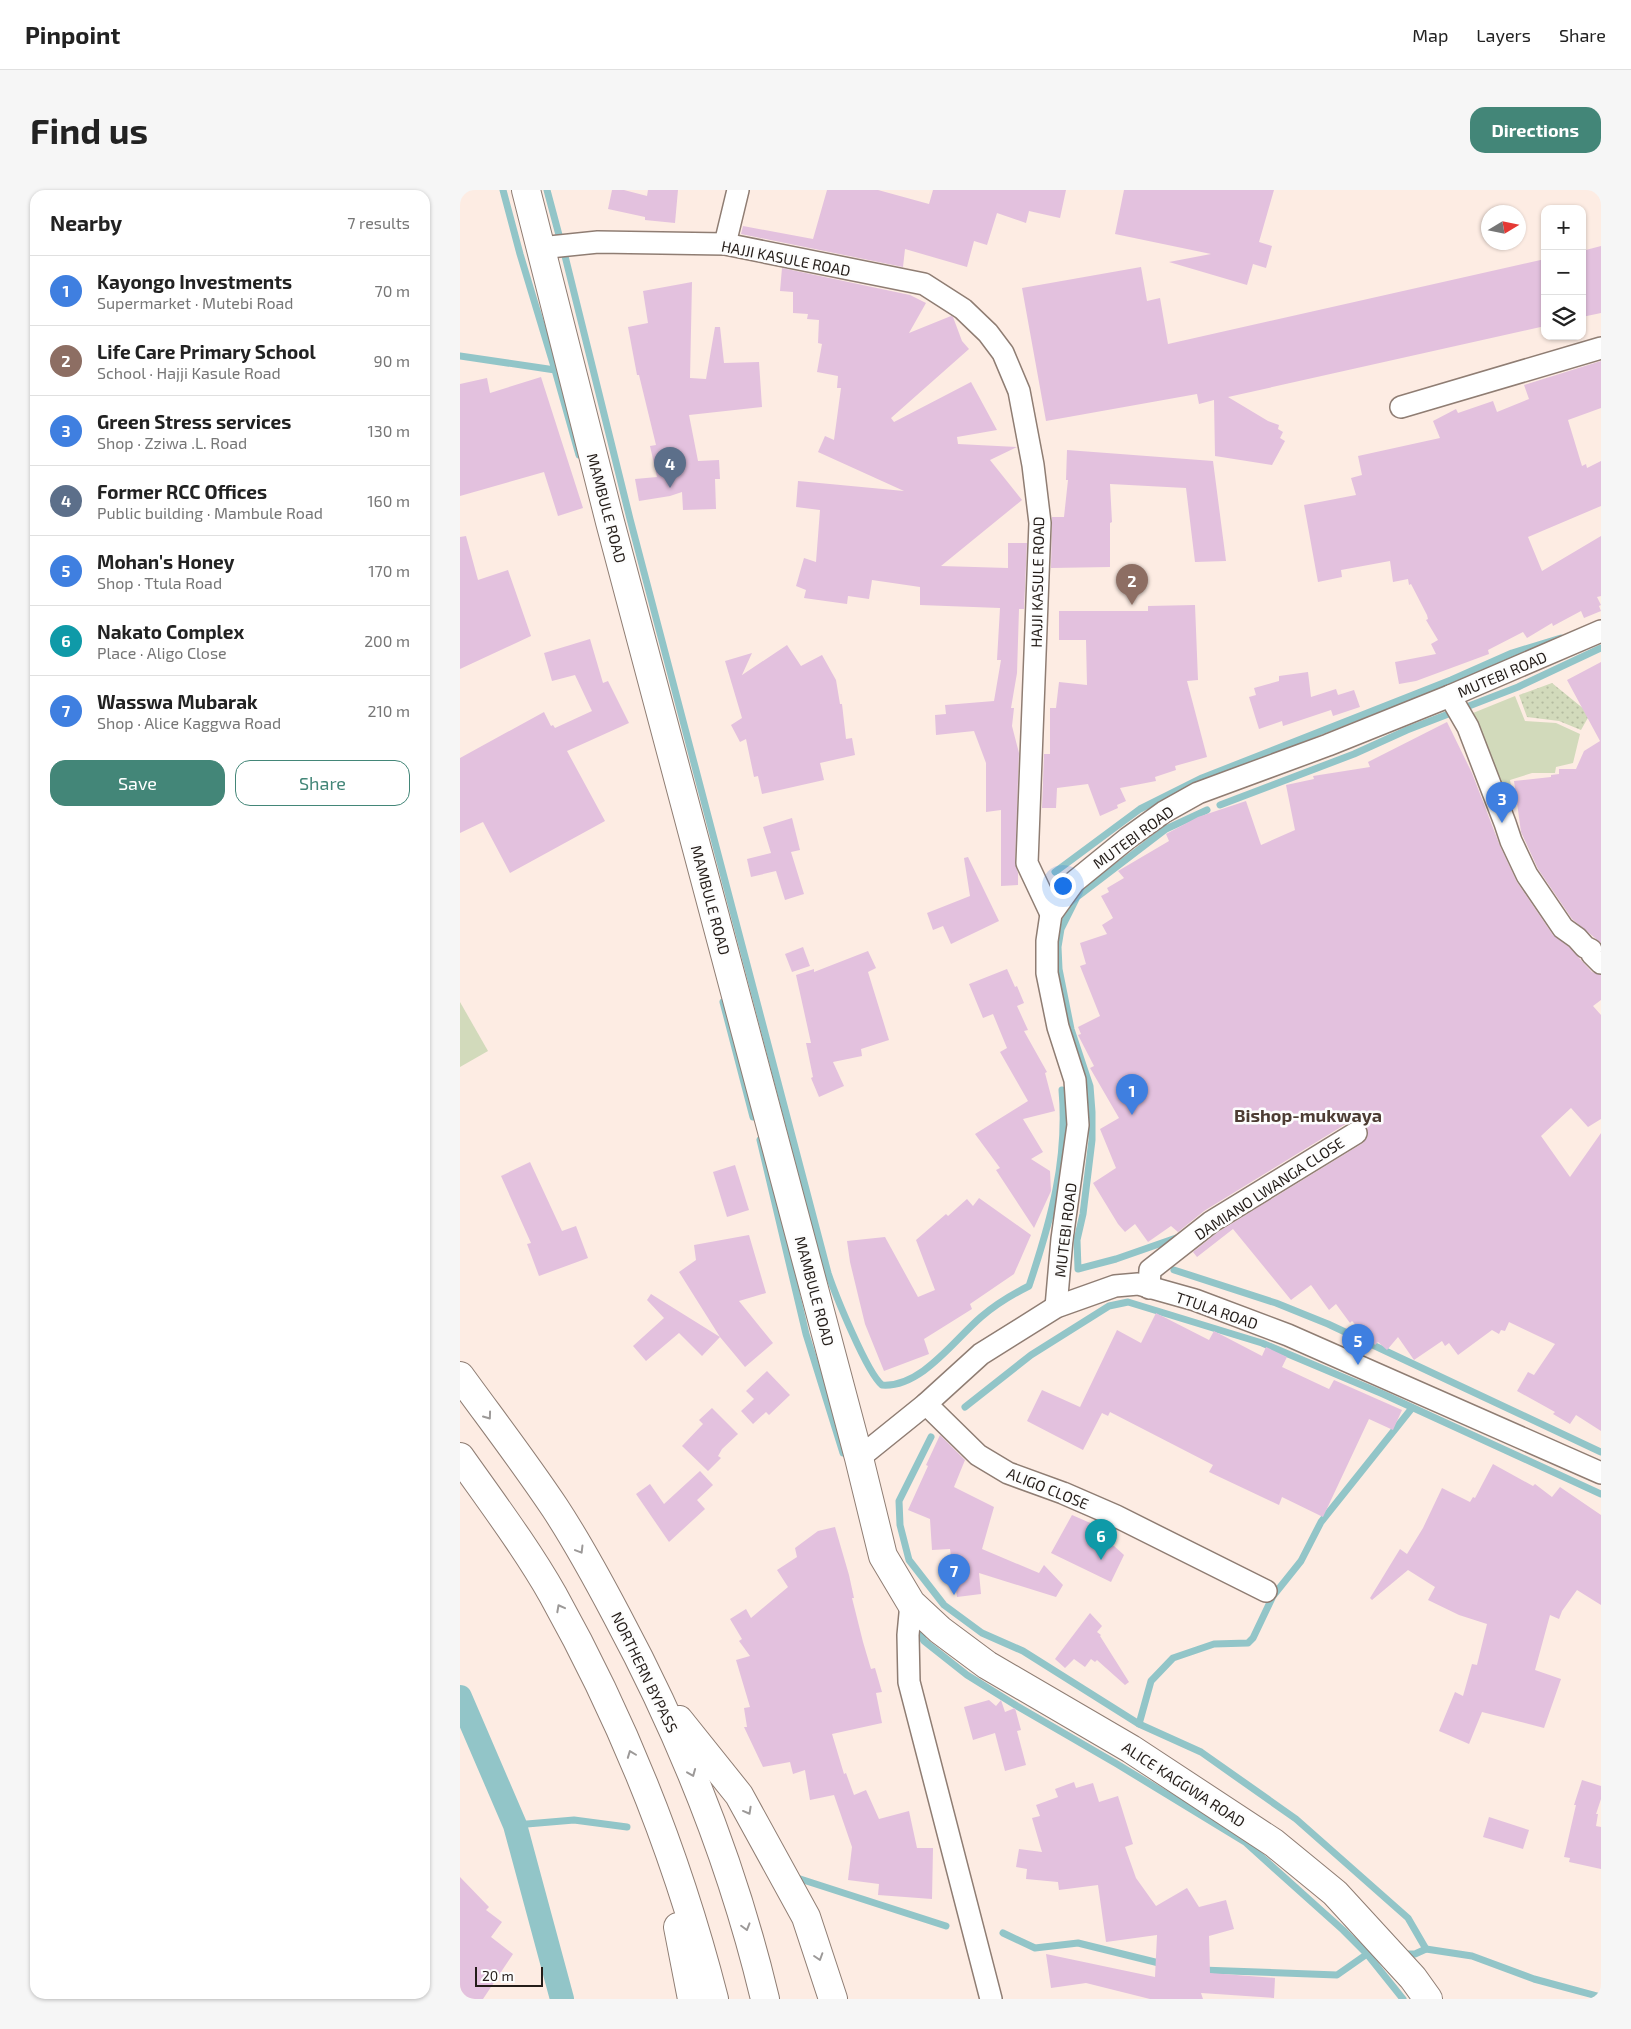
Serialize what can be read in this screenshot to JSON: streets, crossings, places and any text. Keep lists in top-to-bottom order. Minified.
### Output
{"streets":{"main road":["MAMBULE ROAD","NORTHERN BYPASS","ALICE KAGGWA ROAD"],"street":["HAJJI KASULE ROAD","MUTEBI ROAD","DAMIANO LWANGA CLOSE","TTULA ROAD","ALIGO CLOSE"]},"crossings":[["HAJJI KASULE ROAD","MAMBULE ROAD"],["HAJJI KASULE ROAD","MUTEBI ROAD"],["MAMBULE ROAD","TTULA ROAD"],["MAMBULE ROAD","ALICE KAGGWA ROAD"],["MUTEBI ROAD","TTULA ROAD"],["DAMIANO LWANGA CLOSE","TTULA ROAD"],["TTULA ROAD","ALIGO CLOSE"]],"districts":["Bishop-mukwaya"],"scale_bar":"20 m","north":"right","page":{"header":"Pinpoint","nav":["Map","Layers","Share"],"buttons":["Directions",["Save","Share"]],"title":"Find us","heading":["Nearby","7 results"],"map_buttons":["+","−"],"list":[{"mark":"1","name":"Kayongo Investments","note":"Supermarket · Mutebi Road","value":"70 m"},{"mark":"2","name":"Life Care Primary School","note":"School · Hajji Kasule Road","value":"90 m"},{"mark":"3","name":"Green Stress services","note":"Shop · Zziwa .L. Road","value":"130 m"},{"mark":"4","name":"Former RCC Offices","note":"Public building · Mambule Road","value":"160 m"},{"mark":"5","name":"Mohan's Honey","note":"Shop · Ttula Road","value":"170 m"},{"mark":"6","name":"Nakato Complex","note":"Place · Aligo Close","value":"200 m"},{"mark":"7","name":"Wasswa Mubarak","note":"Shop · Alice Kaggwa Road","value":"210 m"}],"pins":["4","2","3","1","5","6","7"],"scale":"20 m"}}
